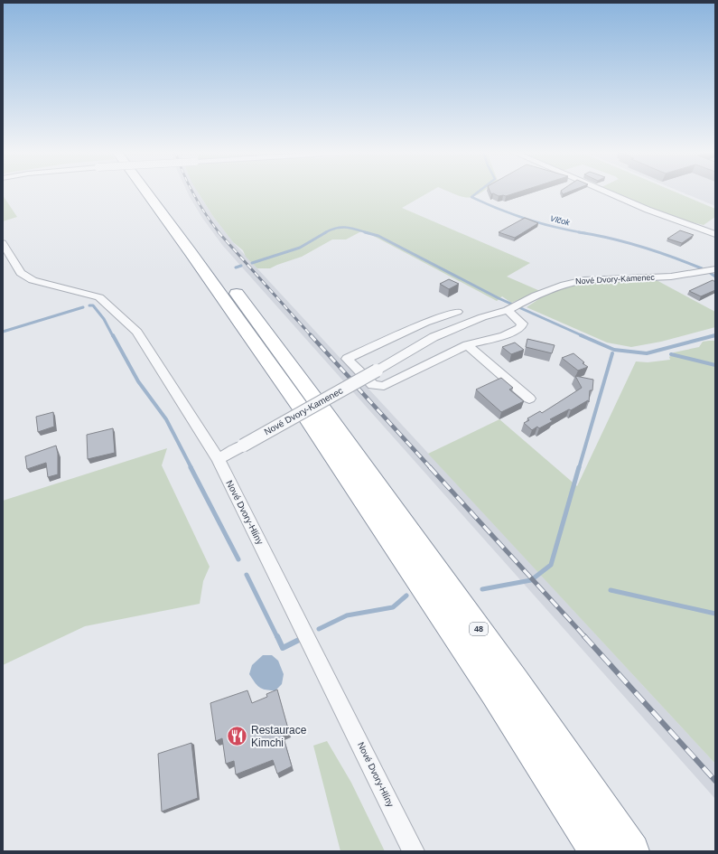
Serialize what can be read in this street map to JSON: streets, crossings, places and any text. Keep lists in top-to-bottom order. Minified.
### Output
{"streets":{"highway":["48"],"street":["Nové Dvory-Kamenec","Nové Dvory-Hlíny"]},"crossings":[["Nové Dvory-Kamenec","Nové Dvory-Hlíny"]],"water":["Vlčok"],"places":{"restaurant":["Restaurace Kimchi"]}}
